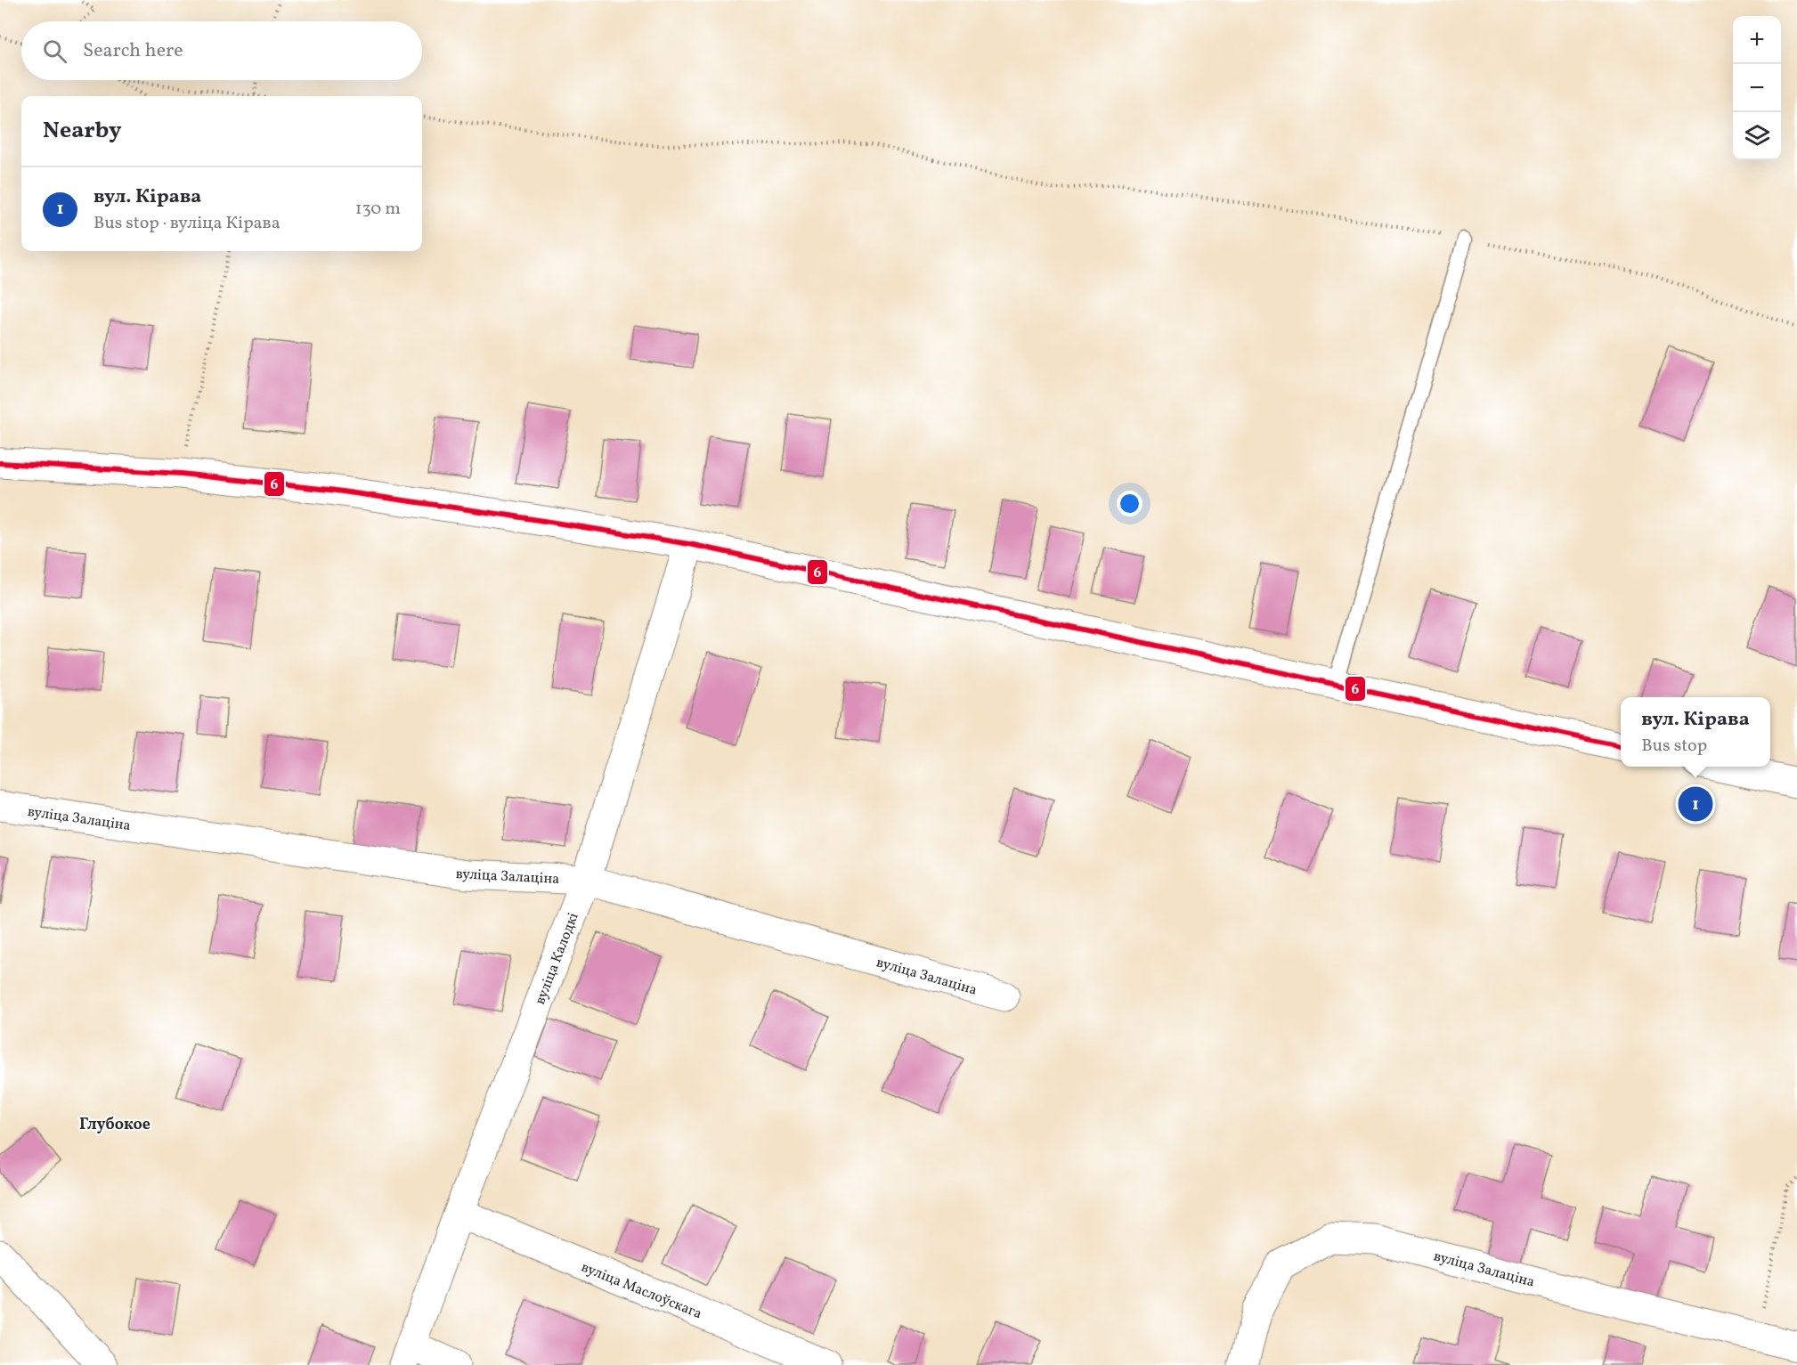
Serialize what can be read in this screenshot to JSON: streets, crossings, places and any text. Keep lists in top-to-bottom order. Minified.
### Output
{"streets":{"street":["вуліца Залаціна","вуліца Калодкі","вуліца Маслоўскага"]},"crossings":[["вуліца Залаціна","вуліца Калодкі"],["вуліца Калодкі","вуліца Маслоўскага"]],"districts":["Глубокое"],"lines":["transit line 6"],"page":{"map_buttons":["+","−"],"search":"Search here","heading":"Nearby","list":[{"mark":"1","name":"вул. Кірава","note":"Bus stop · вуліца Кірава","value":"130 m"}],"popup":["вул. Кірава","Bus stop"],"pins":"1"}}
